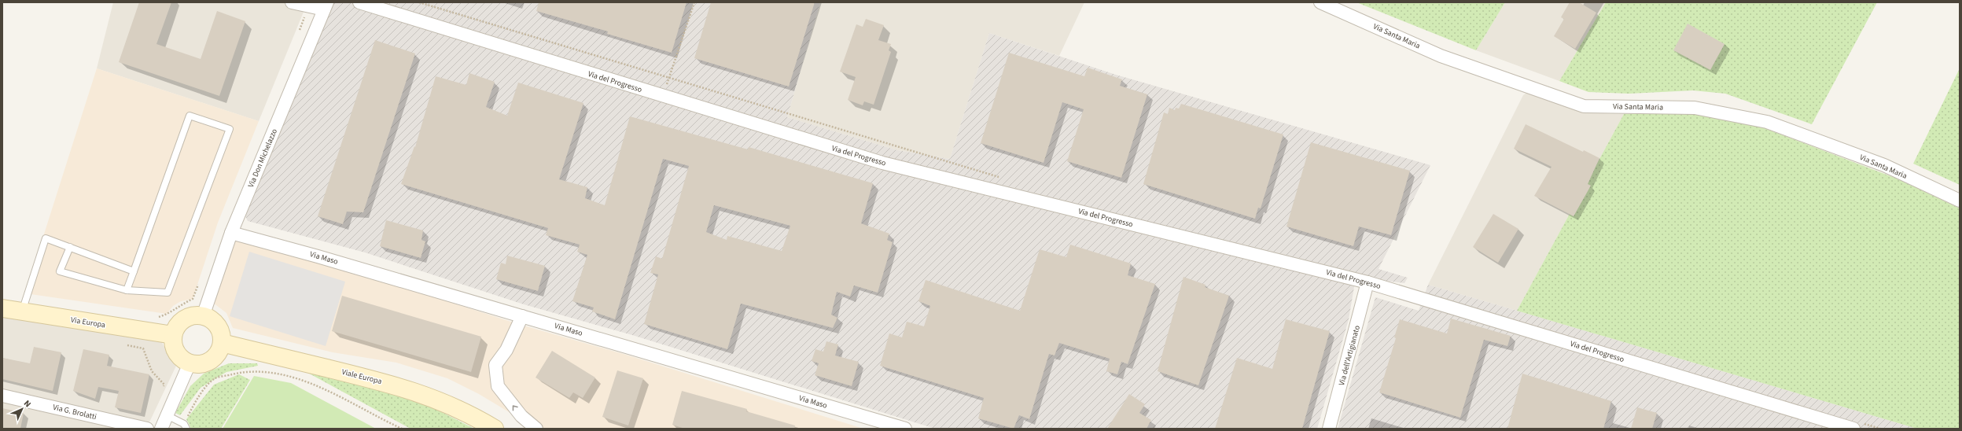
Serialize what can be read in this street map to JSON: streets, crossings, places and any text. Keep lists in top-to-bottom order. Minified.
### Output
{"streets":{"main road":["Via Europa","Viale Europa"],"street":["Via Santa Maria","Via del Progresso","Via Don Michelazzo","Via Maso","Via dell'Artigianato","Via G. Brolatti"]},"crossings":[["Via del Progresso","Via dell'Artigianato"],["Via Don Michelazzo","Via Maso"],["Via Don Michelazzo","Via Europa"],["Via Don Michelazzo","Viale Europa"],["Via Europa","Viale Europa"]],"north":"top right"}
